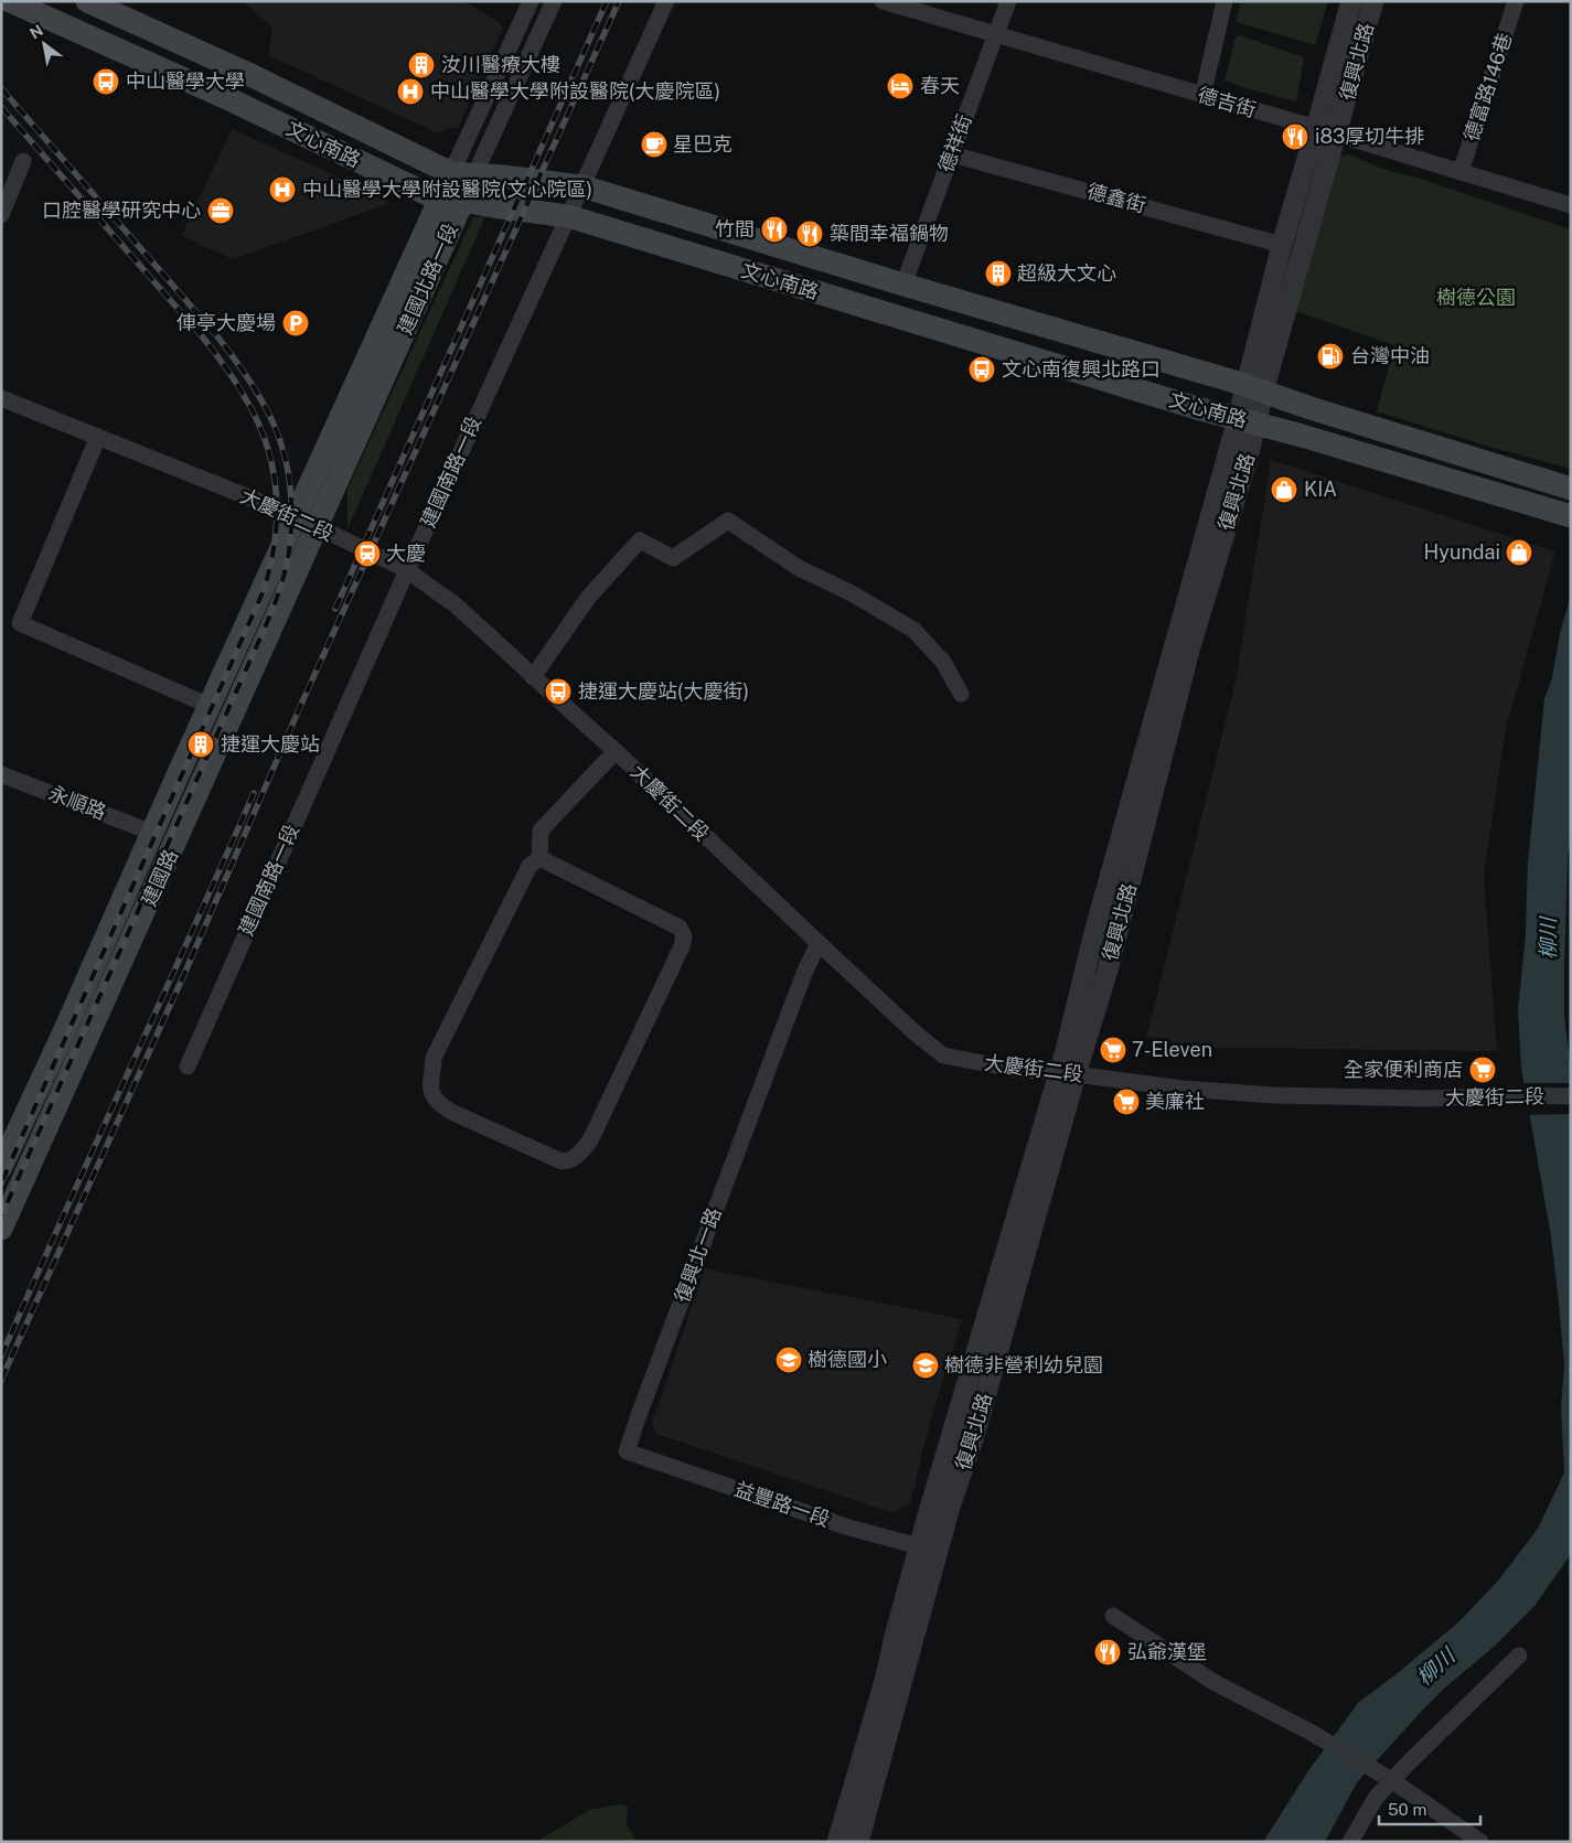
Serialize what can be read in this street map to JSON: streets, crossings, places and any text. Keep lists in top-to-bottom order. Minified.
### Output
{"streets":{"main road":["文心南路","建國北路一段","建國路"],"street":["復興北路","德富路146巷","德吉街","德祥街","德鑫街","建國南路一段","大慶街二段","永順路","復興北一路","益豐路一段"]},"crossings":[["復興北路","德吉街"],["復興北路","文心南路"],["復興北路","德鑫街"],["復興北路","大慶街二段"],["復興北路","益豐路一段"],["德富路146巷","德吉街"],["德吉街","德祥街"],["德祥街","文心南路"],["德祥街","德鑫街"],["文心南路","建國北路一段"],["文心南路","建國南路一段"],["建國北路一段","大慶街二段"],["建國北路一段","建國路"],["建國南路一段","大慶街二段"],["大慶街二段","建國路"],["大慶街二段","復興北一路"],["永順路","建國路"],["復興北一路","益豐路一段"]],"water":["柳川"],"parks":["樹德公園"],"places":{"building":["汝川醫療大樓","超級大文心","捷運大慶站"],"bus stop":["中山醫學大學","文心南復興北路口","捷運大慶站(大慶街)"],"hotel":["春天"],"hospital":["中山醫學大學附設醫院(大慶院區)","中山醫學大學附設醫院(文心院區)"],"restaurant":["i83厚切牛排","竹間","築間幸福鍋物","弘爺漢堡"],"cafe":["星巴克"],"office":["口腔醫學研究中心"],"parking":["俥亭大慶場"],"fuel station":["台灣中油"],"shop":["KIA","Hyundai"],"station":["大慶"],"supermarket":["7-Eleven","全家便利商店","美廉社"],"school or university":["樹德國小","樹德非營利幼兒園"]},"scale_bar":"50 m","north":"top left"}
